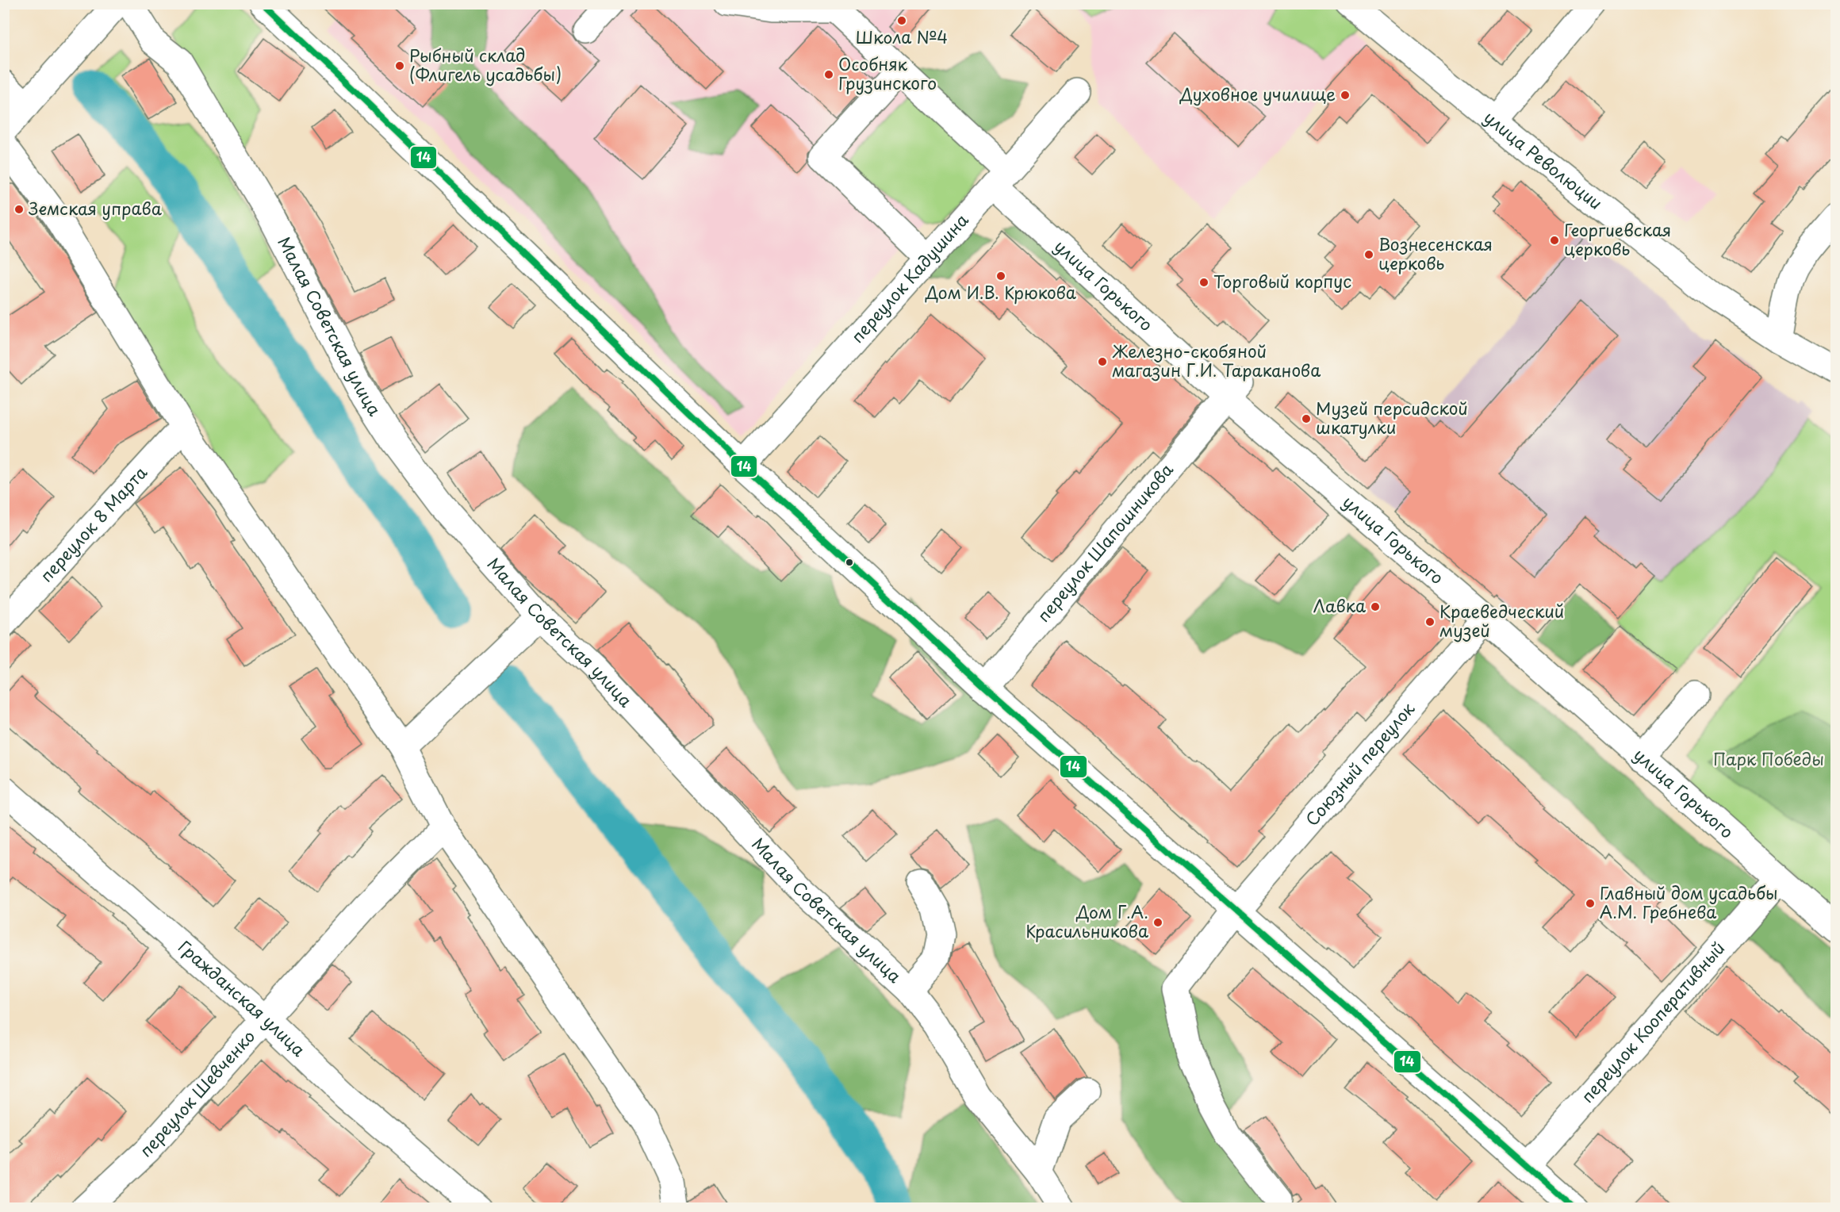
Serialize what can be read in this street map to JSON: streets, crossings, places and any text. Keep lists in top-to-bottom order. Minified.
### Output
{"streets":{"street":["улица Революции","переулок Кадушина","улица Горького","Малая Советская улица","переулок 8 Марта","переулок Шапошникова","Союзный переулок","Гражданская улица","переулок Кооперативный","переулок Шевченко"]},"crossings":[["переулок Кадушина","улица Горького"],["улица Горького","переулок Шапошникова"],["улица Горького","Союзный переулок"],["улица Горького","переулок Кооперативный"],["Гражданская улица","переулок Шевченко"]],"parks":["Парк Победы"],"places":["Школа №4","Рыбный склад (Флигель усадьбы)","Особняк Грузинского","Духовное училище","Земская управа","Георгиевская церковь","Вознесенская церковь","Дом И.В. Крюкова","Торговый корпус","Железно-скобяной магазин Г.И. Тараканова","Музей персидской шкатулки","Лавка","Краеведческий музей","Главный дом усадьбы А.М. Гребнева","Дом Г.А. Красильникова"],"lines":["transit line 14"]}
